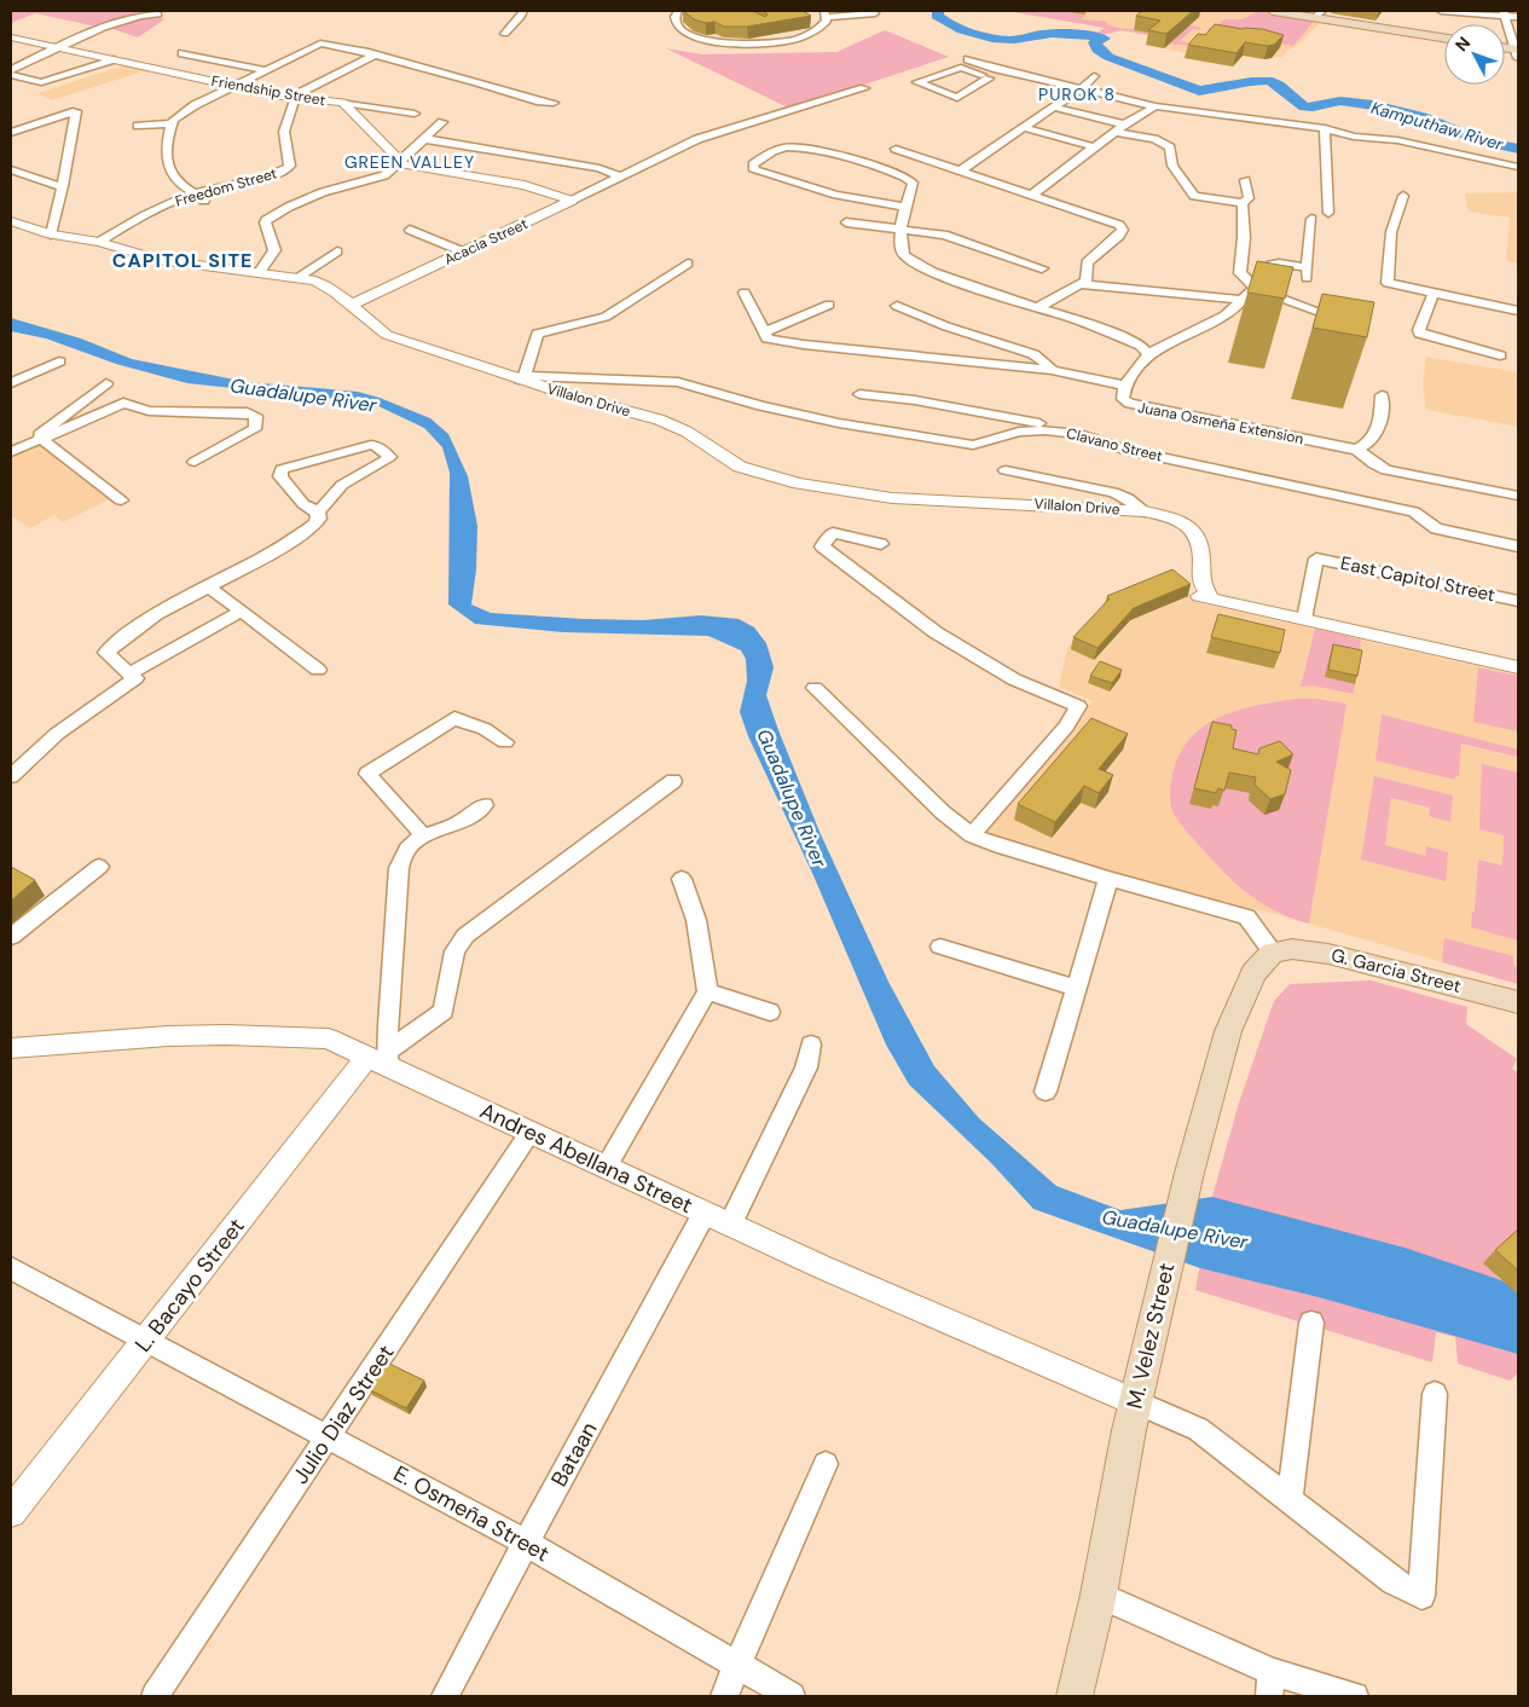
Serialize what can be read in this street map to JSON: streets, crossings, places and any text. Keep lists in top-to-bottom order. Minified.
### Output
{"streets":{"main road":["G. Garcia Street","M. Velez Street"],"street":["Friendship Street","Freedom Street","Acacia Street","Villalon Drive","Juana Osmeña Extension","Clavano Street","East Capitol Street","Andres Abellana Street","L. Bacayo Street","Julio Diaz Street","Bataan","E. Osmeña Street"]},"crossings":[["Friendship Street","Freedom Street"],["Freedom Street","Villalon Drive"],["Acacia Street","Villalon Drive"],["Villalon Drive","Clavano Street"],["Villalon Drive","East Capitol Street"],["G. Garcia Street","M. Velez Street"],["Andres Abellana Street","L. Bacayo Street"],["Andres Abellana Street","M. Velez Street"],["Andres Abellana Street","Julio Diaz Street"],["Andres Abellana Street","Bataan"],["L. Bacayo Street","E. Osmeña Street"],["Julio Diaz Street","E. Osmeña Street"],["Bataan","E. Osmeña Street"]],"districts":["PUROK 8","GREEN VALLEY","CAPITOL SITE"],"water":["Kamputhaw River","Guadalupe River"],"north":"top left"}
